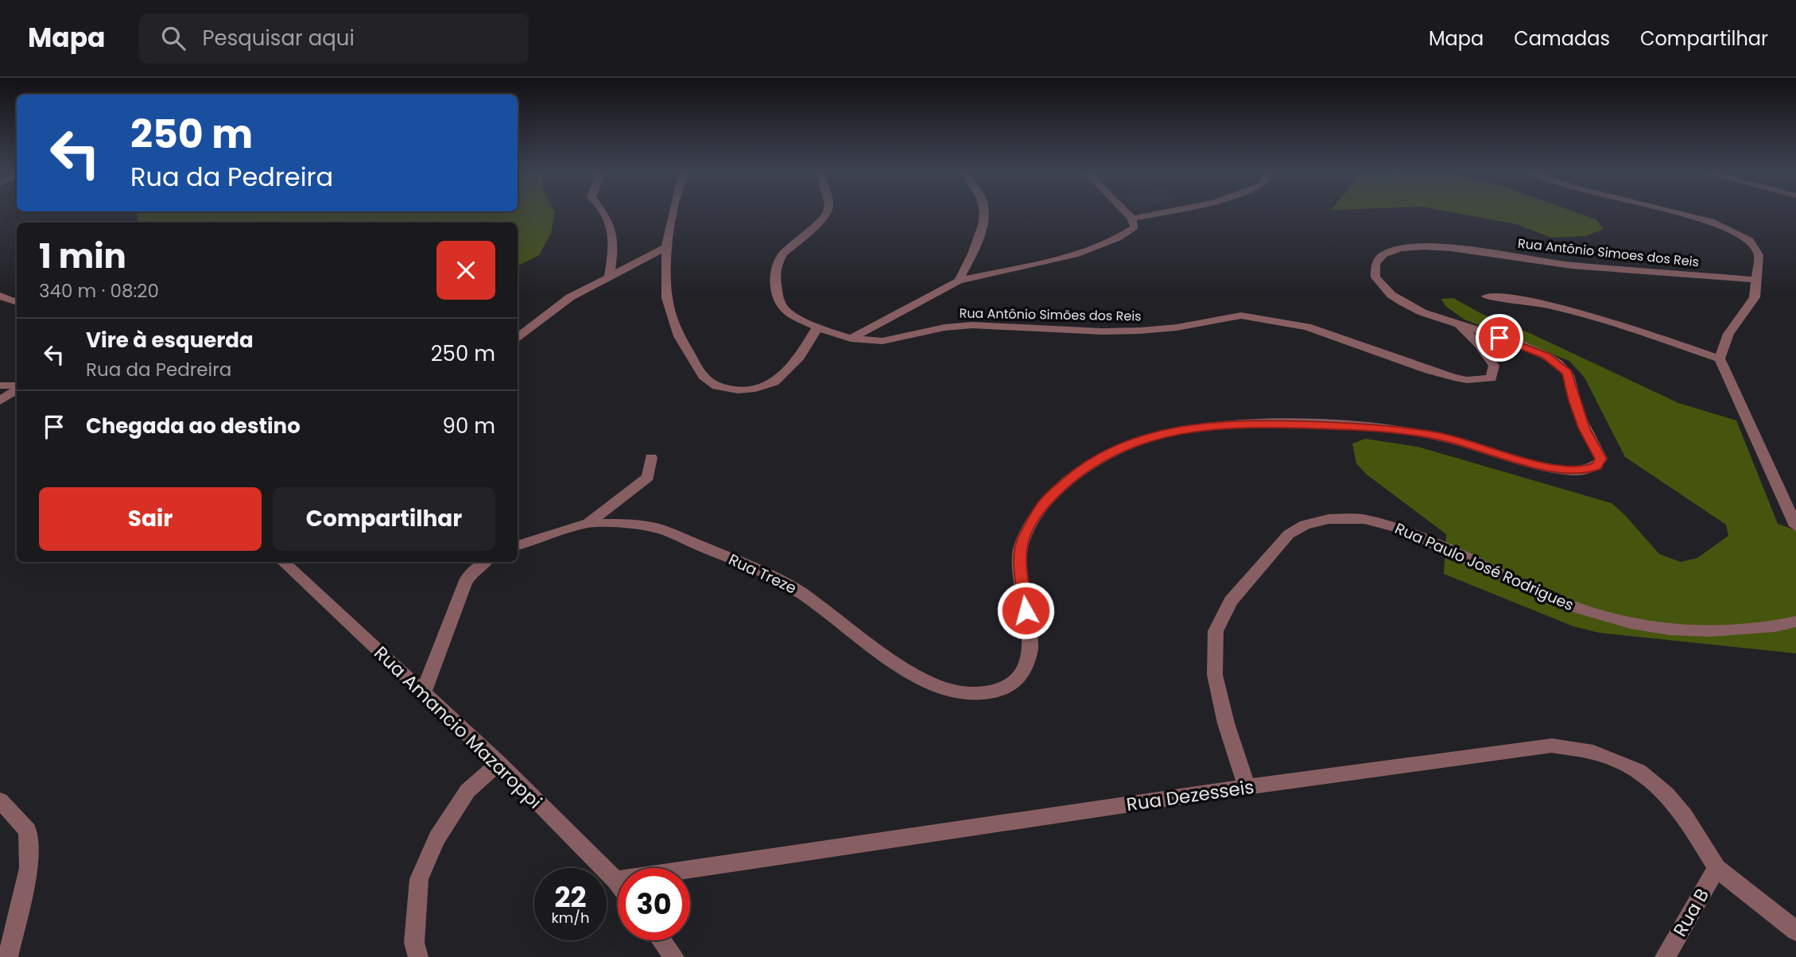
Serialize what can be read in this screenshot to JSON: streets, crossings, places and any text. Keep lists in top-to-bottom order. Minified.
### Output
{"streets":{"street":["Rua Antônio Simoes dos Reis","Rua Antônio Simões dos Reis","Rua Paulo José Rodrigues","Rua Treze","Rua Amancio Mazaroppi","Rua Dezesseis","Rua B"]},"crossings":[["Rua Antônio Simoes dos Reis","Rua Antônio Simões dos Reis"],["Rua Antônio Simoes dos Reis","Rua Treze"],["Rua Paulo José Rodrigues","Rua Dezesseis"],["Rua Amancio Mazaroppi","Rua Dezesseis"],["Rua Dezesseis","Rua B"]],"page":{"header":"Mapa","search":"Pesquisar aqui","nav":["Mapa","Camadas","Compartilhar"],"turn":["250 m","Rua da Pedreira"],"heading":["1 min","340 m · 08:20"],"list":[{"name":"Vire à esquerda","note":"Rua da Pedreira","value":"250 m"},{"name":"Chegada ao destino","value":"90 m"}],"buttons":["Sair","Compartilhar"],"speed":"22 km/h","limit":"30"}}
